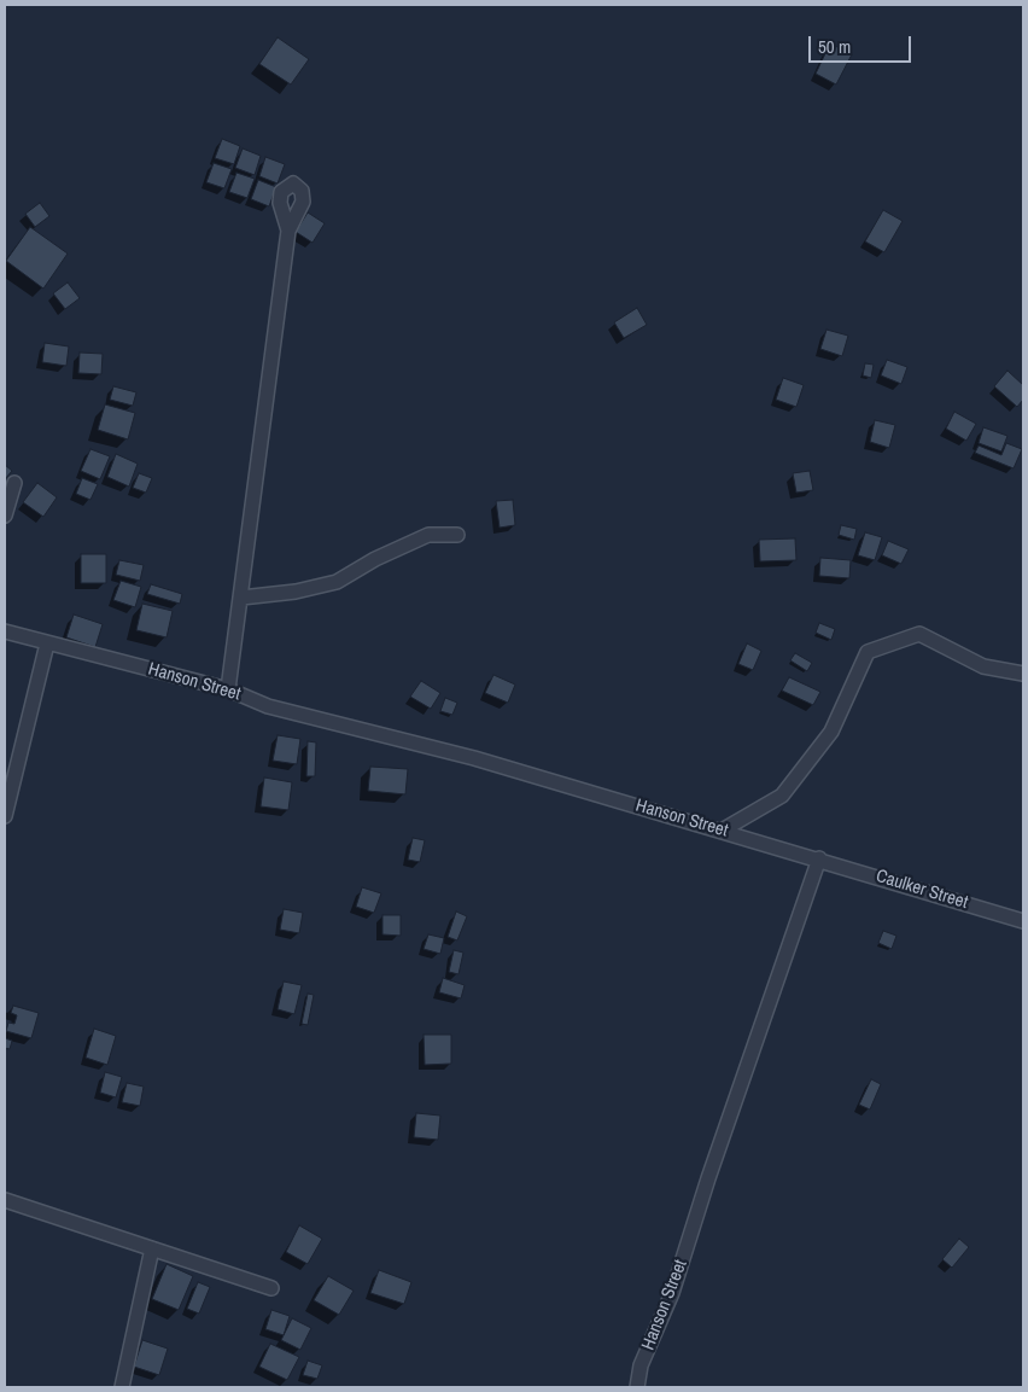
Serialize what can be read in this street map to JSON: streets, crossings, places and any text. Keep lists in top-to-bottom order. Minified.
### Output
{"streets":{"street":["Hanson Street","Caulker Street"]},"crossings":[["Hanson Street","Caulker Street"]],"scale_bar":"50 m"}
